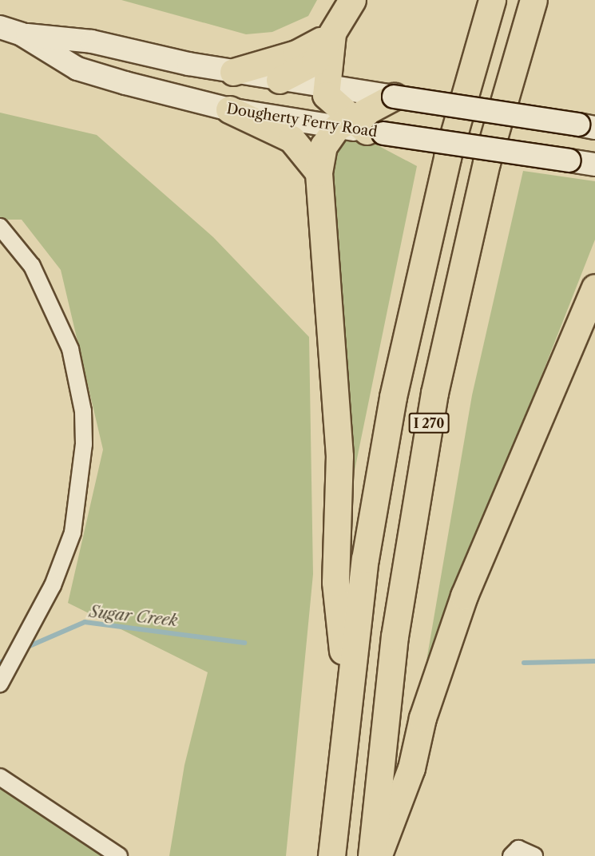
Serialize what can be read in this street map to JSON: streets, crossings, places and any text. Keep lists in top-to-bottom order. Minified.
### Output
{"streets":{"highway":["I 270"],"main road":["Dougherty Ferry Road"]},"water":["Sugar Creek"]}
